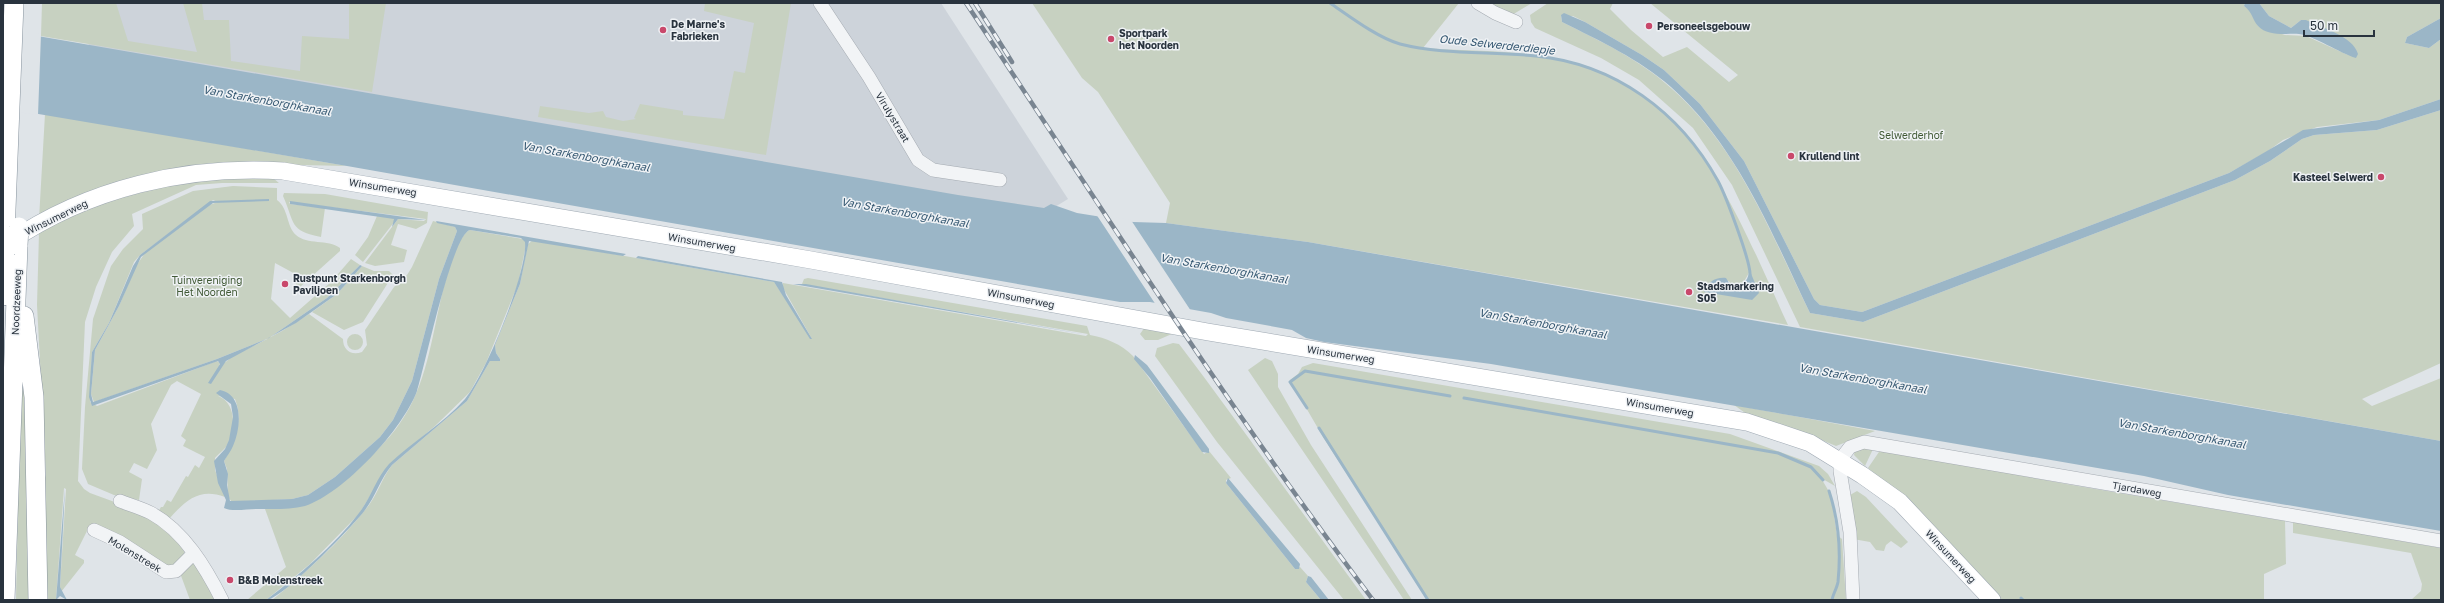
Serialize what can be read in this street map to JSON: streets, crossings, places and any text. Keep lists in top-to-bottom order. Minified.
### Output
{"streets":{"highway":["Noordzeeweg"],"main road":["Winsumerweg"],"street":["Virulystraat","Tjardaweg","Molenstreek"]},"crossings":[["Winsumerweg","Noordzeeweg"],["Winsumerweg","Tjardaweg"]],"water":["Oude Selwerderdiepje","Van Starkenborghkanaal"],"parks":["Selwerderhof","Tuinvereniging Het Noorden"],"places":["Personeelsgebouw","De Marne's Fabrieken","Sportpark het Noorden","Krullend lint","Kasteel Selwerd","Rustpunt Starkenborgh Paviljoen","Stadsmarkering S05","B&B Molenstreek"],"scale_bar":"50 m"}
